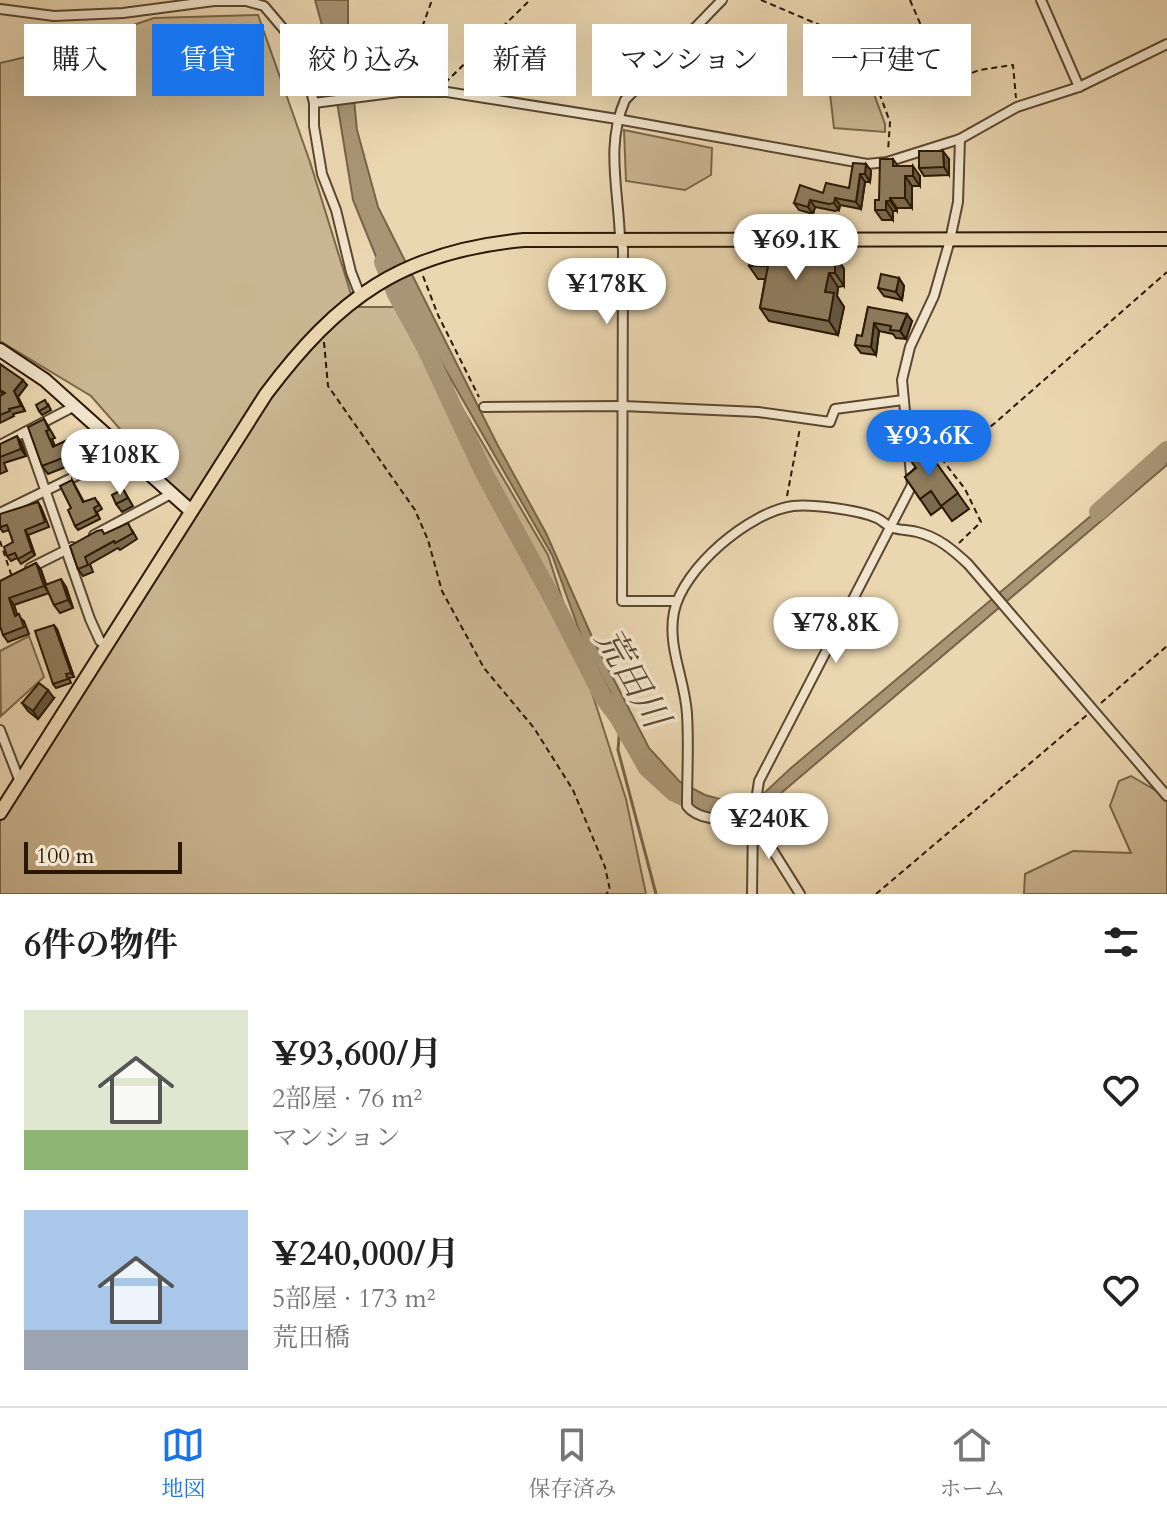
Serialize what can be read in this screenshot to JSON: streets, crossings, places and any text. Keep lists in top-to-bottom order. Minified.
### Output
{"water":["荒田川"],"scale_bar":"100 m","page":{"chip":["購入","賃貸","絞り込み","新着","マンション","一戸建て"],"price":["¥69.1K","¥178K","¥93.6K","¥108K","¥78.8K","¥240K"],"scale":"100 m","heading":"6件の物件","list":[{"name":"¥93,600/月","note":"2部屋 · 76 m² · マンション"},{"name":"¥240,000/月","note":"5部屋 · 173 m² · 荒田橋"}],"tabs":["地図","保存済み","ホーム"]}}
